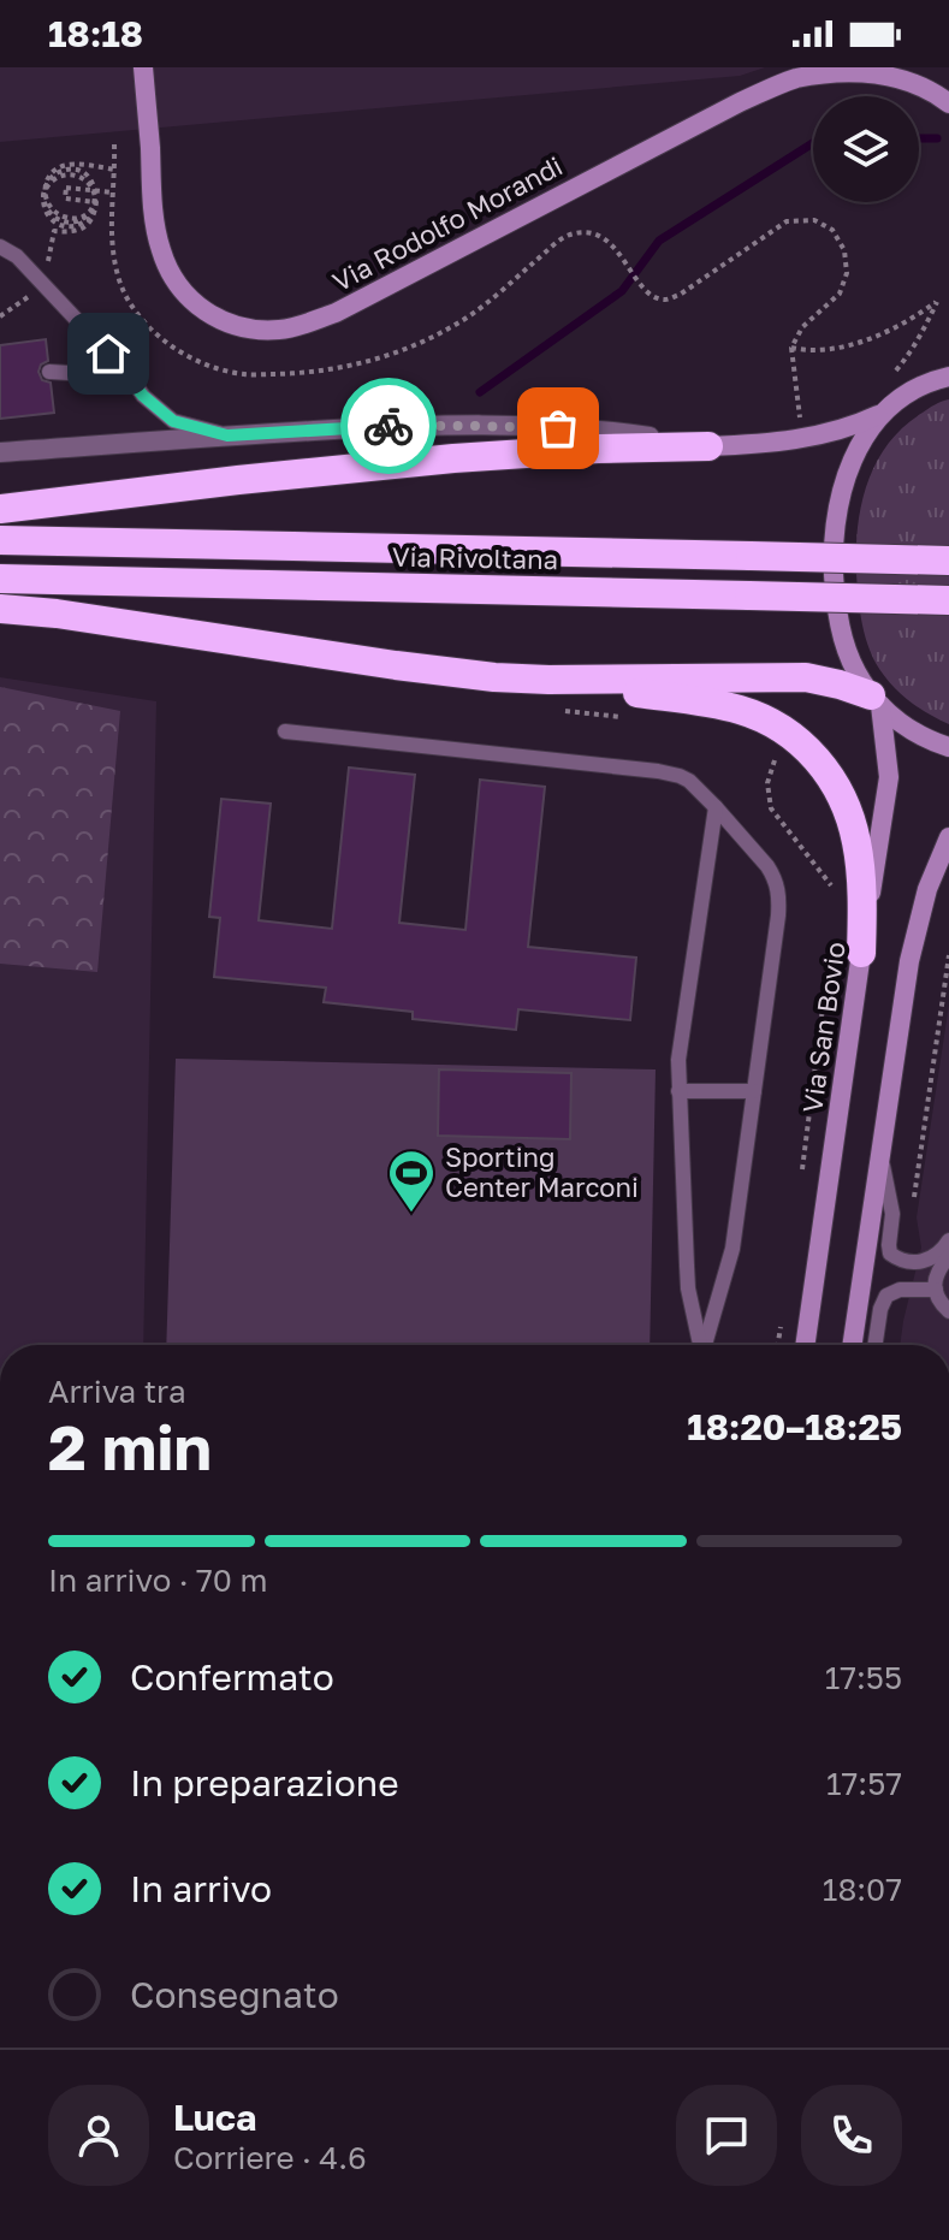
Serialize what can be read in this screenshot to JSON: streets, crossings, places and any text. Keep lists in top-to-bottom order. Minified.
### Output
{"streets":{"highway":["Via Rivoltana"],"main road":["Via Rodolfo Morandi","Via San Bovio"]},"places":{"sports":["Sporting Center Marconi"]},"page":{"status":"18:18","heading":["2 min","Arriva tra","18:20–18:25"],"panel":["Luca","Corriere · 4.6"],"bar":"In arrivo · 70 m","list":[["Confermato","17:55"],["In preparazione","17:57"],["In arrivo","18:07"],"Consegnato"]}}
